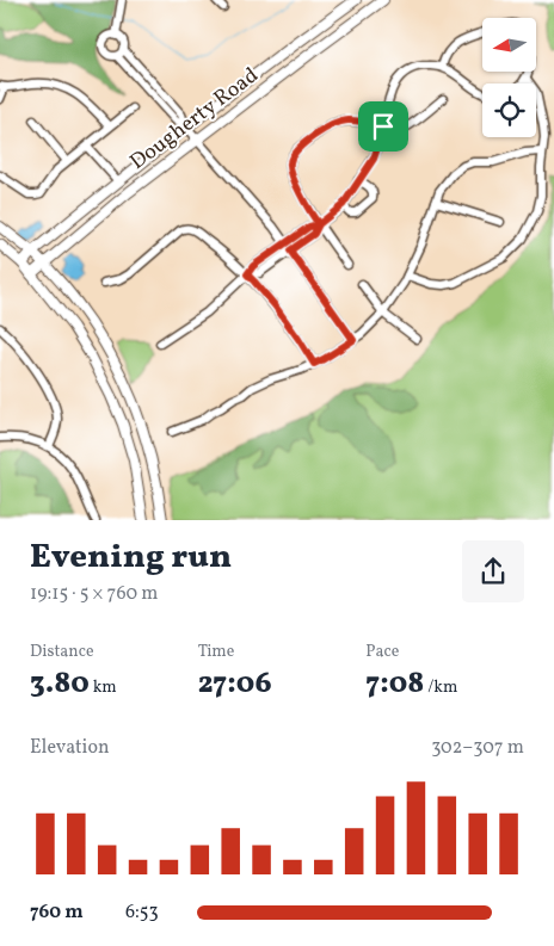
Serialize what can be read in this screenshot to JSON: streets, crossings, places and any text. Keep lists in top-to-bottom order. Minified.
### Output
{"streets":{"main road":["Dougherty Road"]},"north":"left","page":{"heading":["Evening run","19:15 · 5 × 760 m"],"stats":[["Distance","3.80 km"],["Time","27:06"],["Pace","7:08 /km"]],"chart":["Elevation","302–307 m"],"list":[{"name":"760 m","note":"6:53"}]}}
